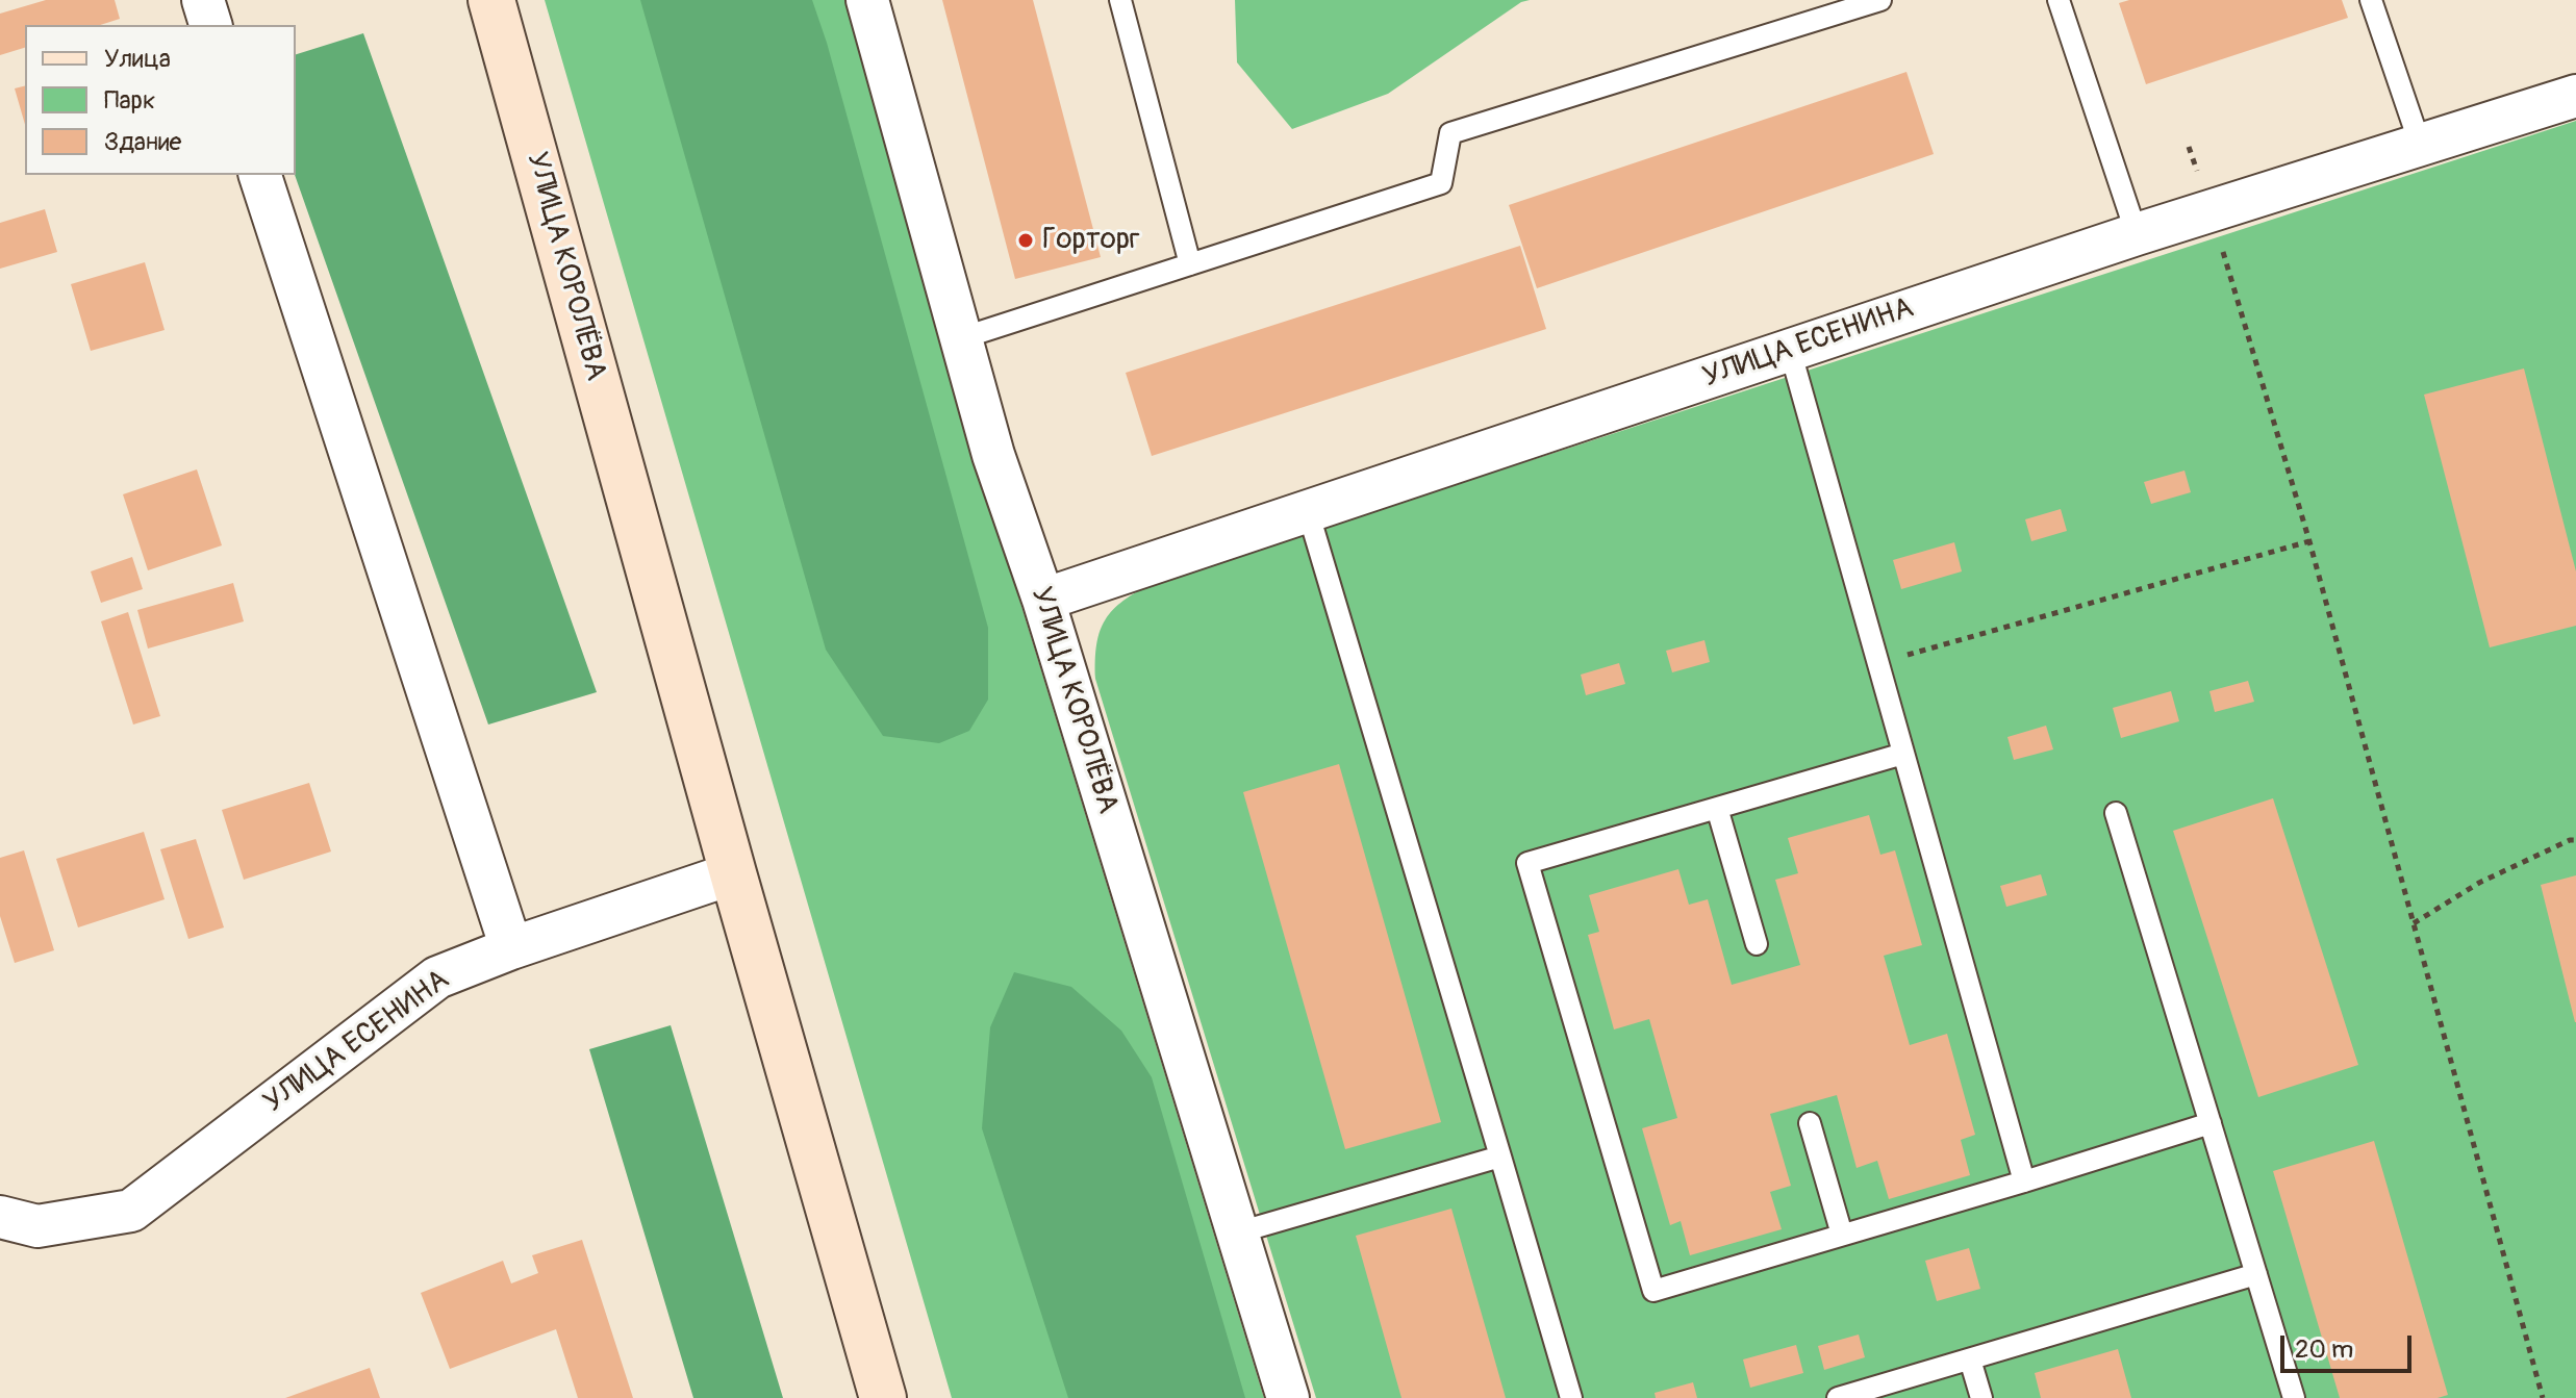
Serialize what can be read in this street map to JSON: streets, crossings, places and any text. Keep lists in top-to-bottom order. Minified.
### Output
{"streets":{"main road":["УЛИЦА КОРОЛЁВА"],"street":["УЛИЦА ЕСЕНИНА"]},"crossings":[["УЛИЦА КОРОЛЁВА","УЛИЦА ЕСЕНИНА"]],"places":["Горторг"],"legend":["Улица","Парк","Здание"],"scale_bar":"20 m"}
